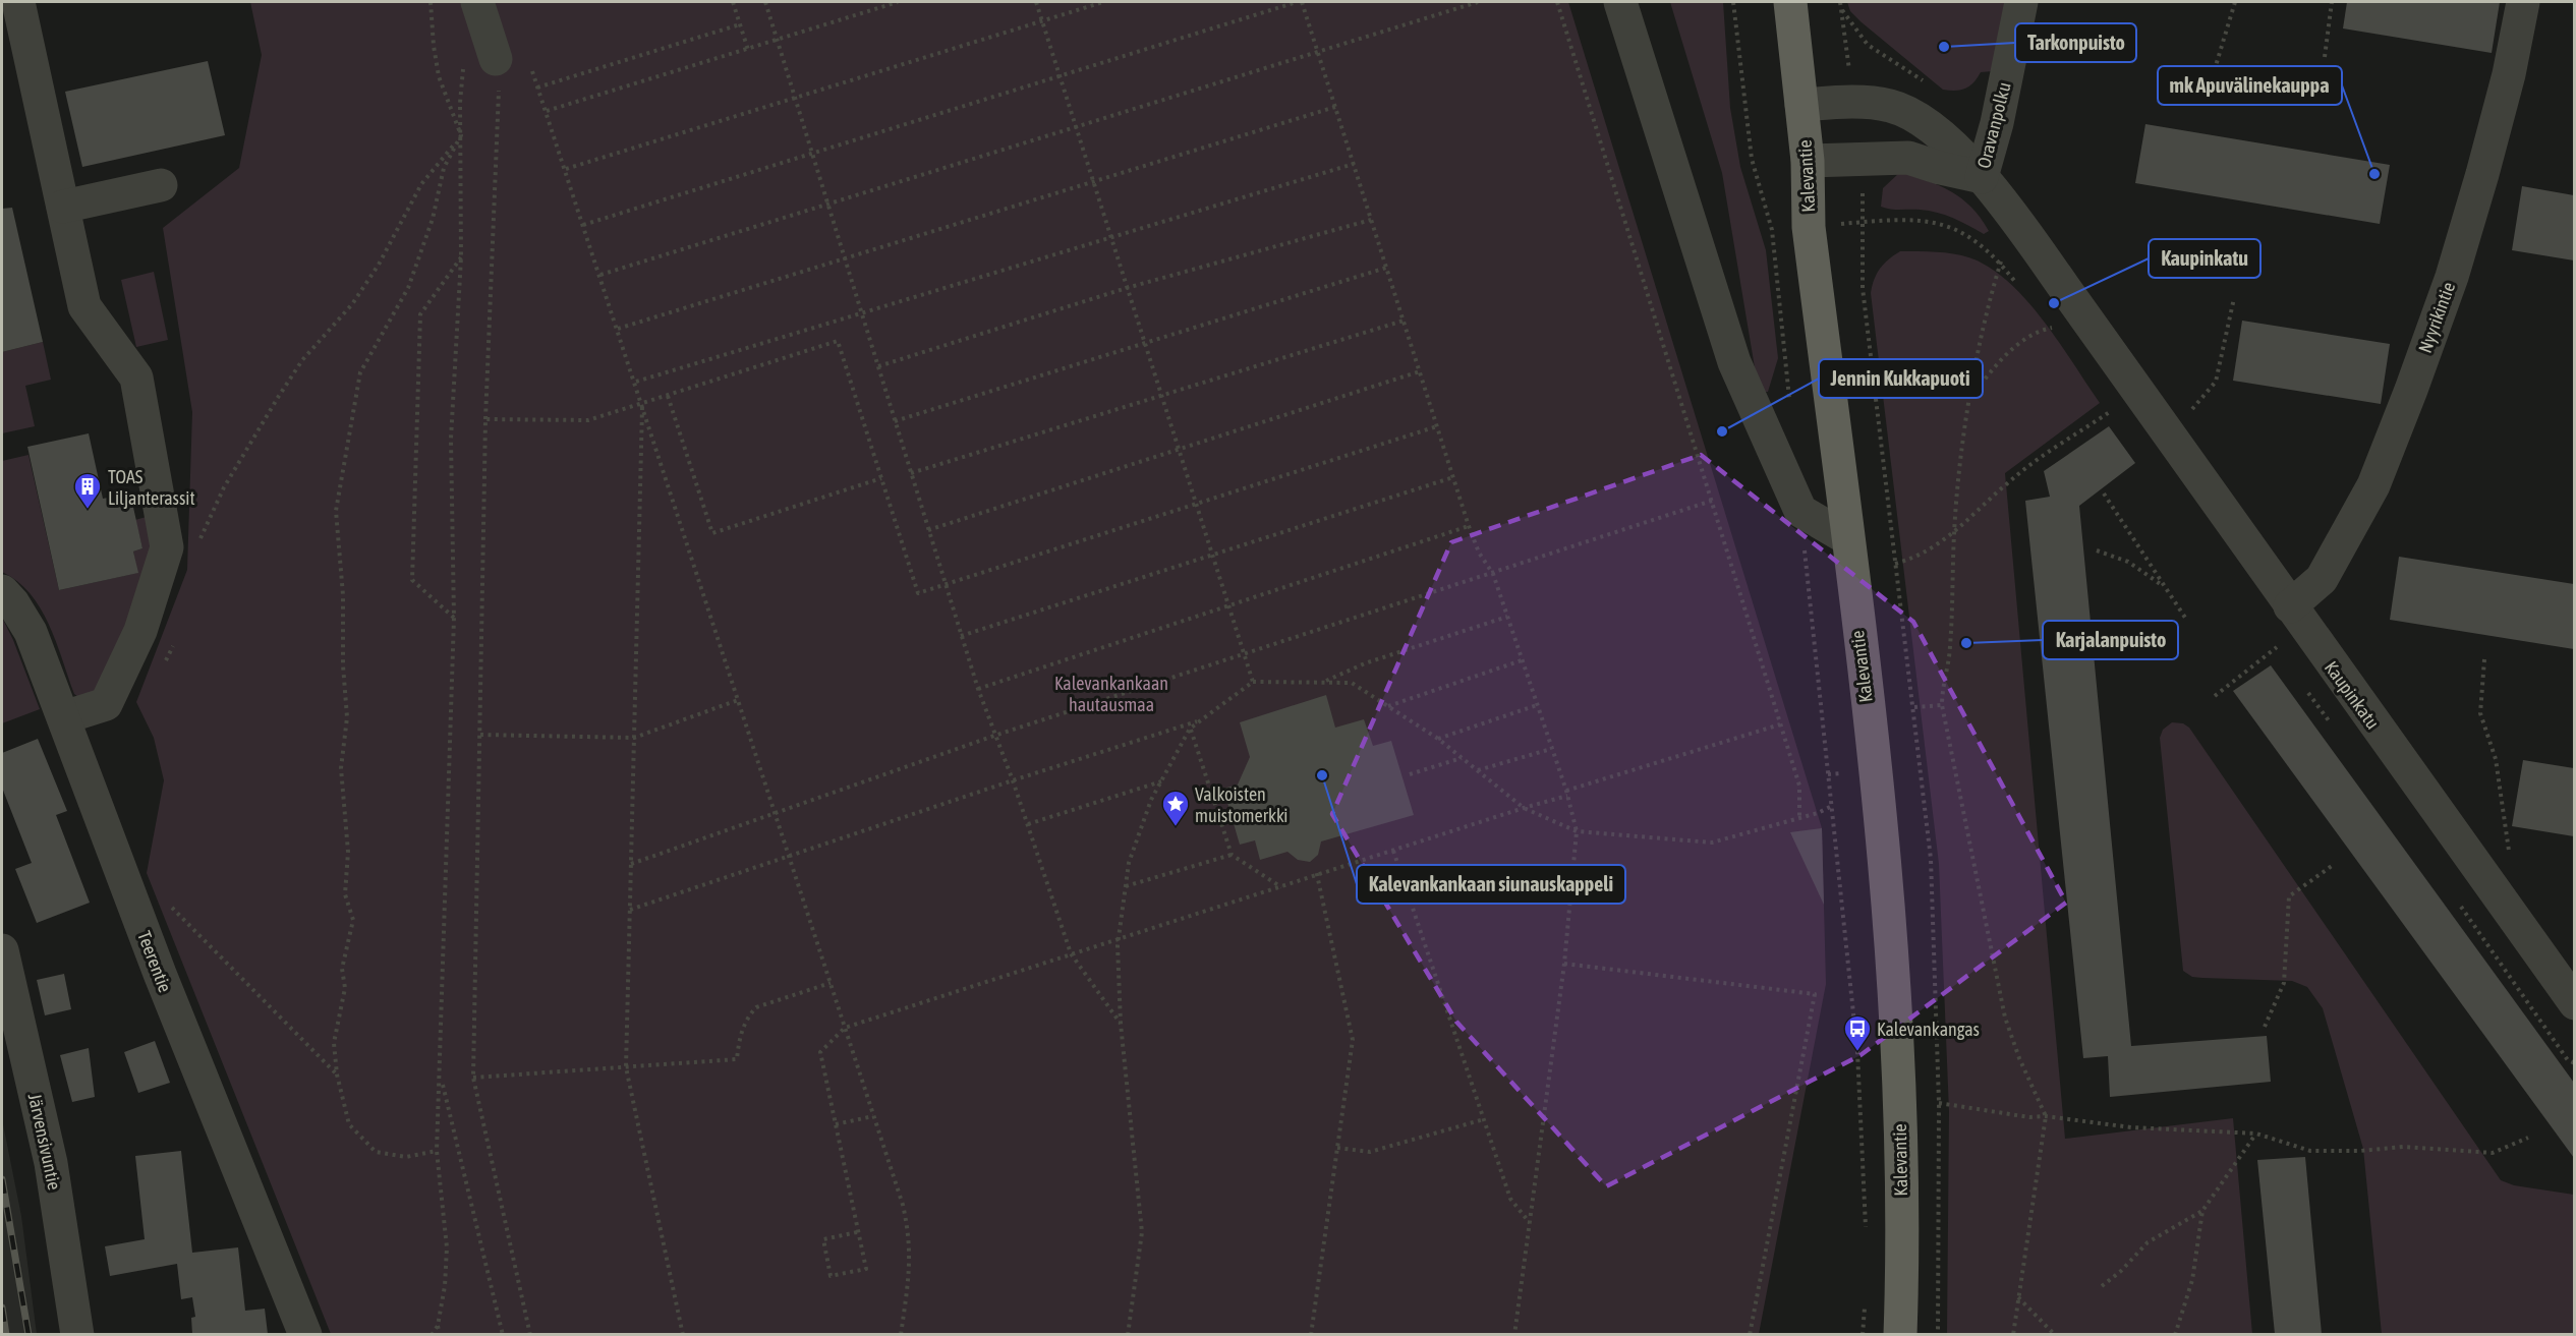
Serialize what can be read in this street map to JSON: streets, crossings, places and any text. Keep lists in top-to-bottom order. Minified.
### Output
{"streets":{"main road":["Kalevantie"],"street":["Oravanpolku","Nyyrikintie","Kaupinkatu","Teerentie","Järvensivuntie"]},"crossings":[["Oravanpolku","Kaupinkatu"],["Kalevantie","Kaupinkatu"],["Nyyrikintie","Kaupinkatu"]],"parks":["Kalevankankaan hautausmaa"],"places":{"other":["Tarkonpuisto","mk Apuvälinekauppa","Kaupinkatu","Jennin Kukkapuoti","Karjalanpuisto","Kalevankankaan siunauskappeli"],"building":["TOAS Liljanterassit"],"place":["Valkoisten muistomerkki"],"bus stop":["Kalevankangas"]}}
